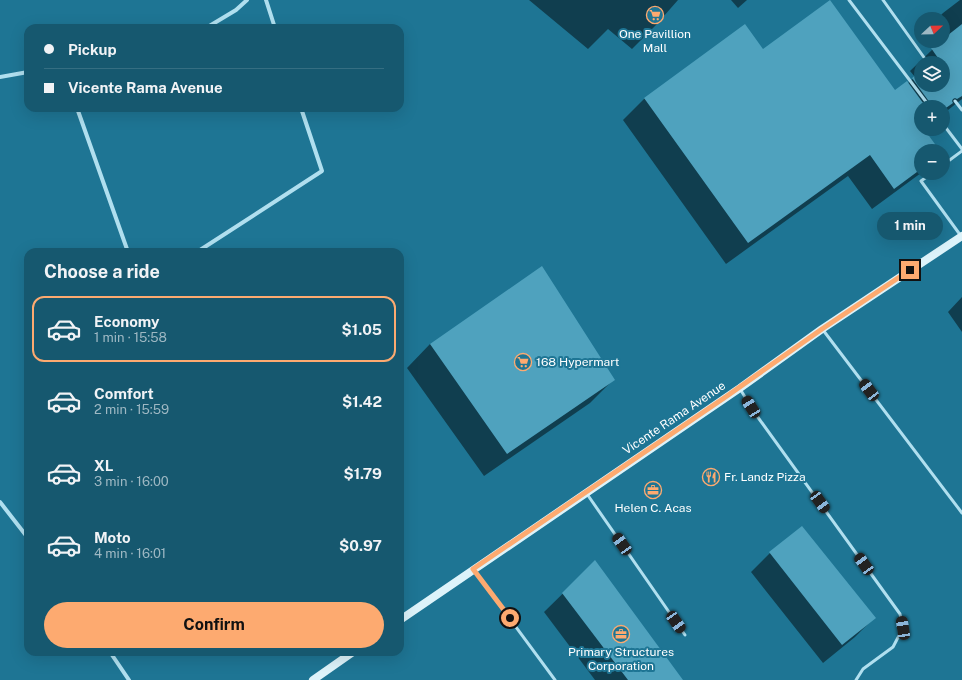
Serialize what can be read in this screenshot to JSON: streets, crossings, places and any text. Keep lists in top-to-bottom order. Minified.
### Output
{"streets":{"main road":["Vicente Rama Avenue"]},"places":{"supermarket":["One Pavillion Mall","168 Hypermart"],"restaurant":["Fr. Landz Pizza"],"office":["Helen C. Acas","Primary Structures Corporation"]},"north":"right","page":{"map_buttons":["+","−"],"banner":["Pickup","Vicente Rama Avenue"],"bubble":"1 min","heading":"Choose a ride","list":[{"name":"Economy","note":"1 min · 15:58","value":"$1.05"},{"name":"Comfort","note":"2 min · 15:59","value":"$1.42"},{"name":"XL","note":"3 min · 16:00","value":"$1.79"},{"name":"Moto","note":"4 min · 16:01","value":"$0.97"}],"buttons":"Confirm"}}
